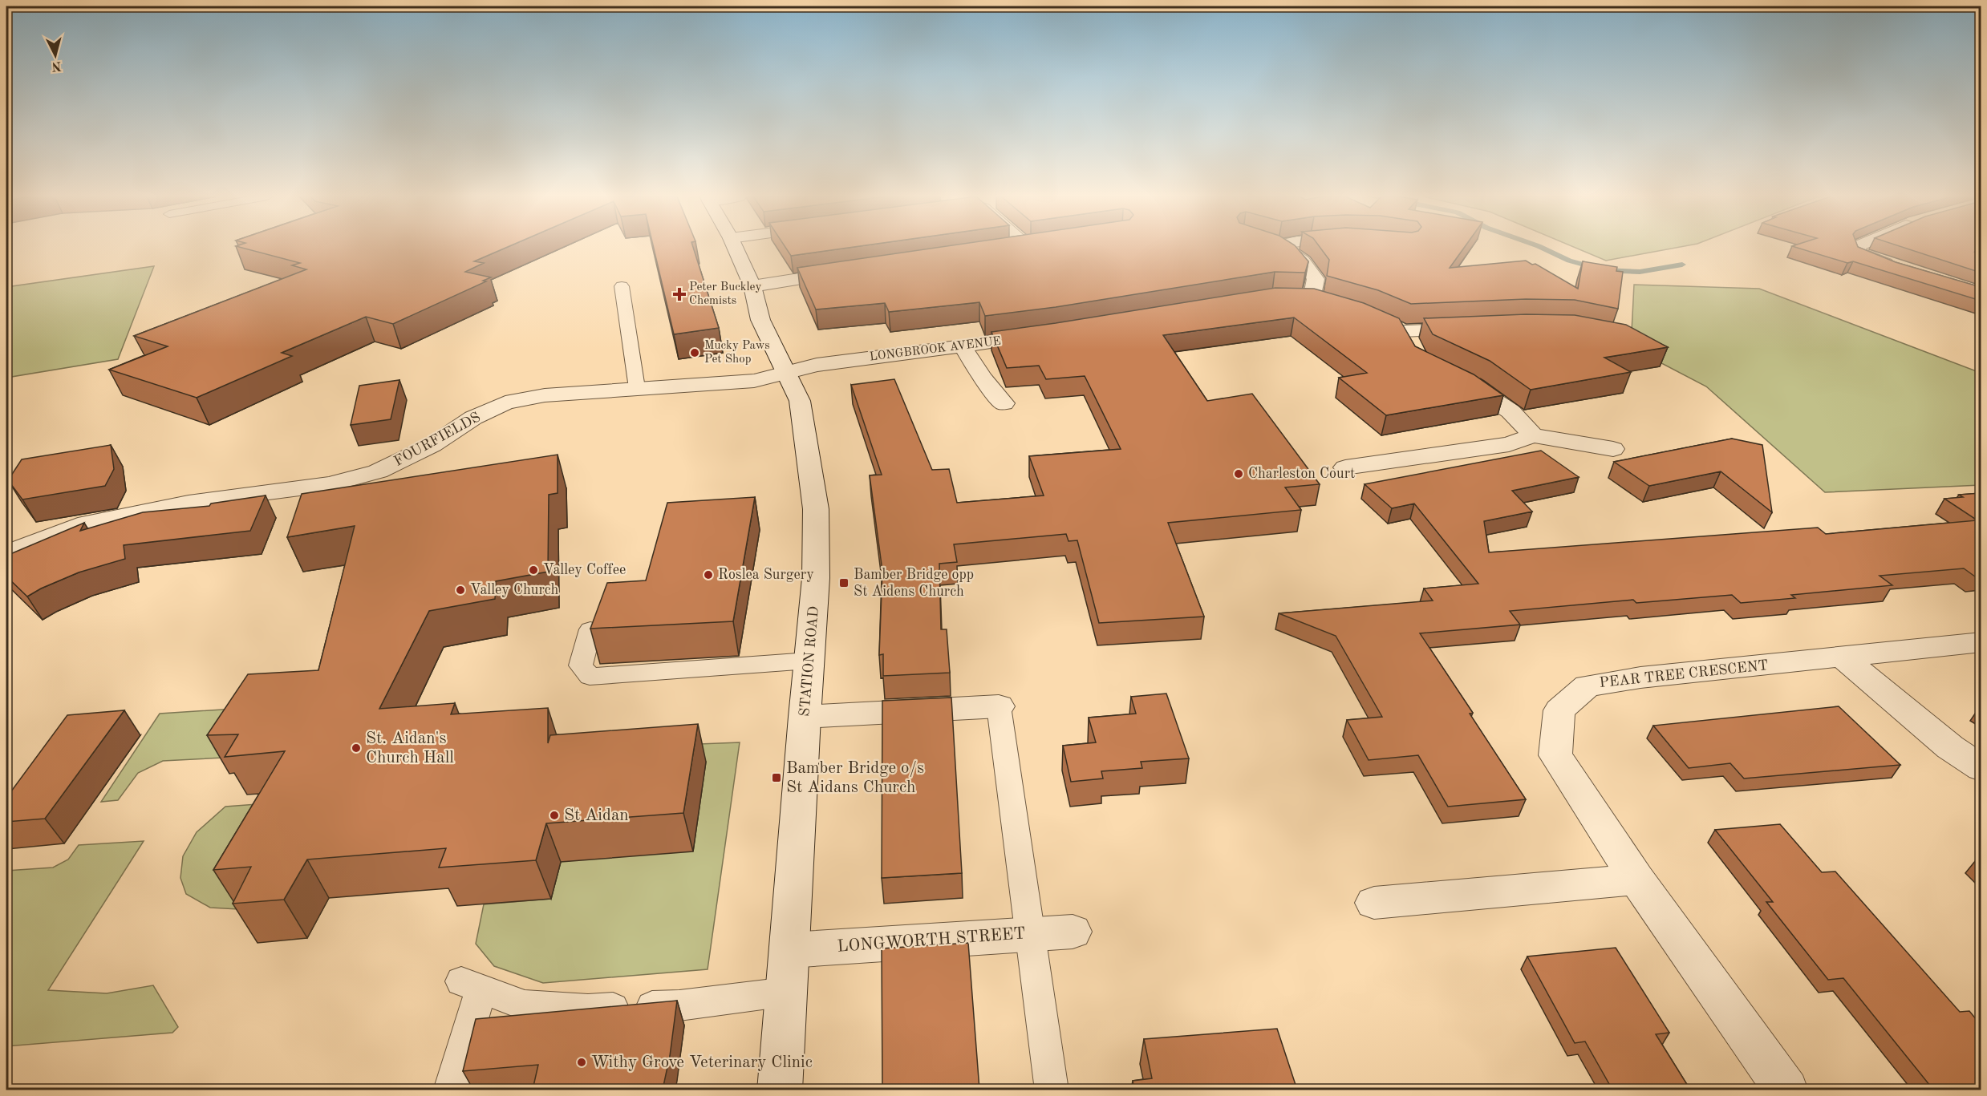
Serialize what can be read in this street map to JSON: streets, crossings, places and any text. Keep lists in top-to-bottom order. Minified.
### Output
{"streets":{"street":["LONGBROOK AVENUE","FOURFIELDS","STATION ROAD","PEAR TREE CRESCENT","LONGWORTH STREET"]},"crossings":[["LONGBROOK AVENUE","FOURFIELDS"],["LONGBROOK AVENUE","STATION ROAD"],["FOURFIELDS","STATION ROAD"],["STATION ROAD","LONGWORTH STREET"]],"places":{"health":["Peter Buckley Chemists"],"other":["Mucky Paws Pet Shop","Charleston Court","Valley Coffee","Roslea Surgery","Valley Church","St. Aidan's Church Hall","St Aidan","Withy Grove Veterinary Clinic"],"transit":["Bamber Bridge opp St Aidens Church","Bamber Bridge o/s St Aidans Church"]},"north":"bottom"}
